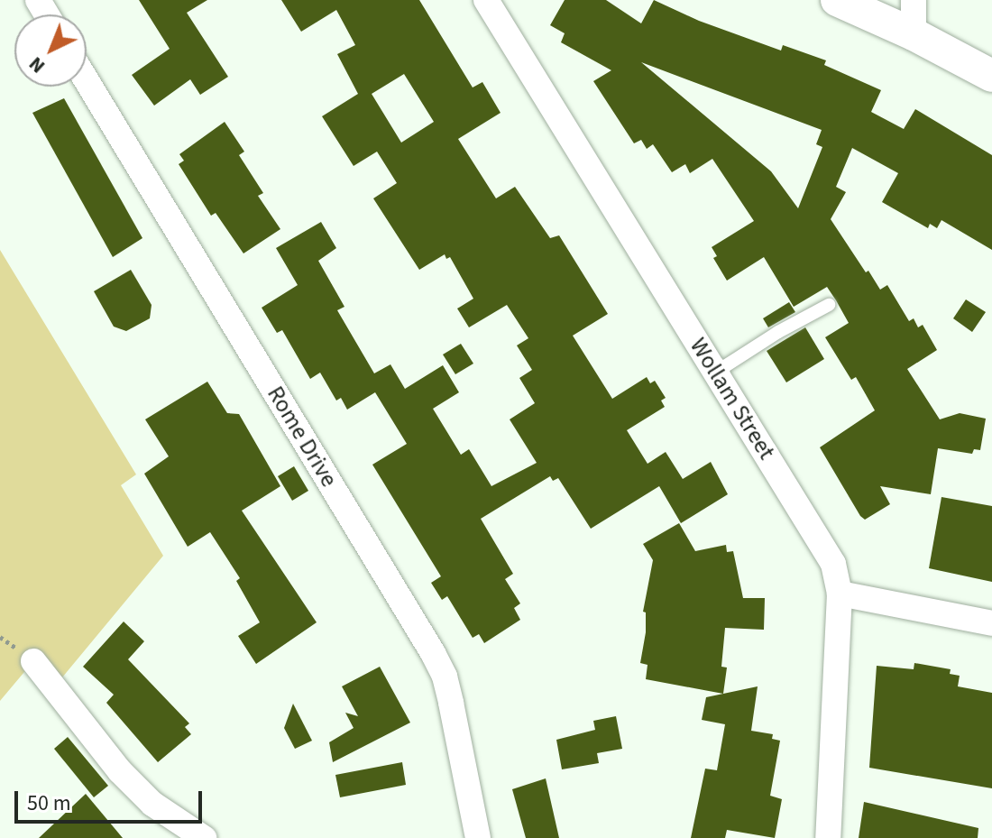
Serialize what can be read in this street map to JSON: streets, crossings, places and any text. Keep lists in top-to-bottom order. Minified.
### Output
{"streets":{"street":["Wollam Street","Rome Drive"]},"scale_bar":"50 m","north":"bottom left"}
